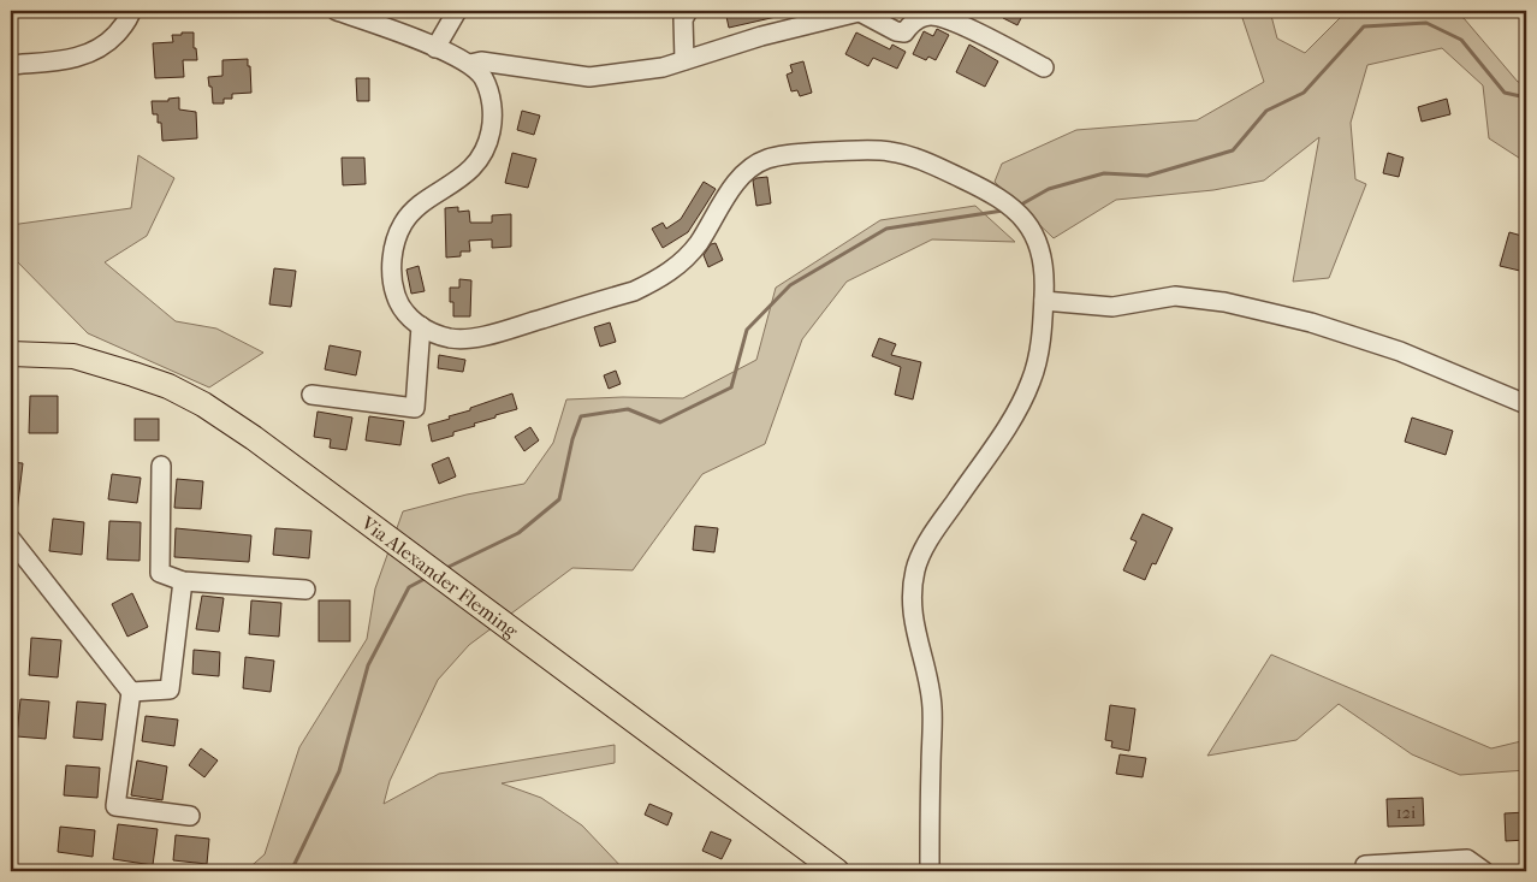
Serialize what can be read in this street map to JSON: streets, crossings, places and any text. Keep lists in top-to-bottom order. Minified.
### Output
{"streets":{"main road":["Via Alexander Fleming"]},"house_numbers":["12i"]}
